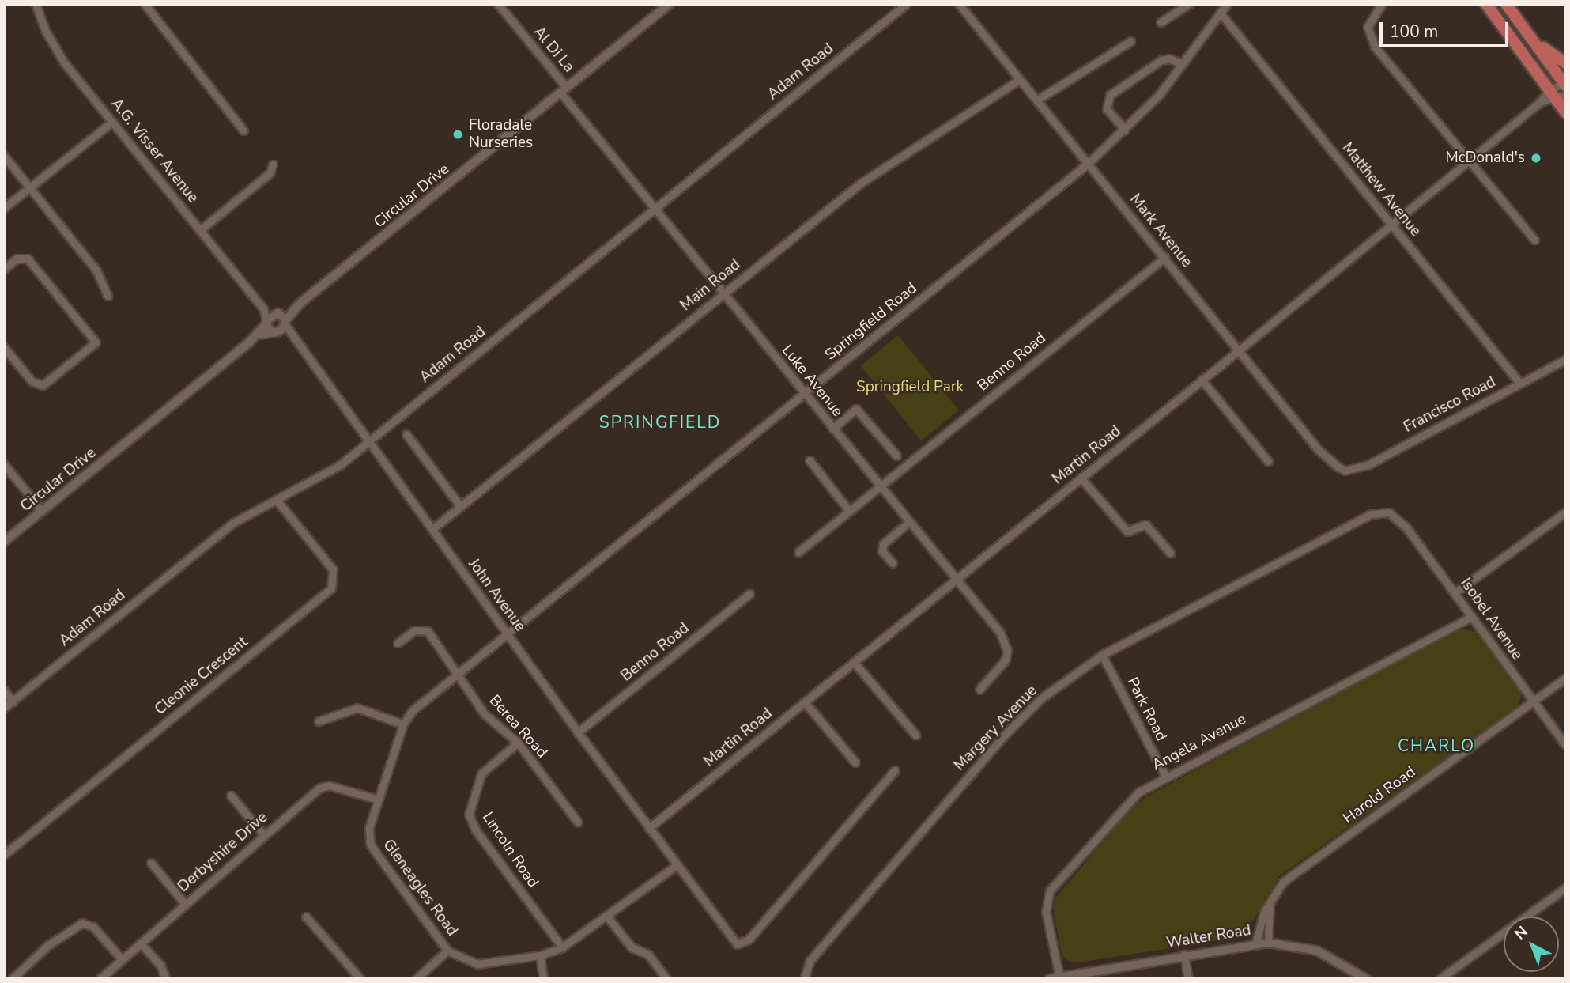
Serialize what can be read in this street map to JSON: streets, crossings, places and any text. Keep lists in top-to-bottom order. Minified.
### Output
{"streets":{"street":["Al Di La","Adam Road","A.G. Visser Avenue","Matthew Avenue","Circular Drive","Mark Avenue","Main Road","Springfield Road","Benno Road","Luke Avenue","Francisco Road","Martin Road","John Avenue","Isobel Avenue","Cleonie Crescent","Park Road","Berea Road","Margery Avenue","Angela Avenue","Harold Road","Lincoln Road","Derbyshire Drive","Gleneagles Road","Walter Road"]},"crossings":[["Al Di La","Circular Drive"],["Al Di La","Luke Avenue"],["Adam Road","Luke Avenue"],["Adam Road","John Avenue"],["Adam Road","Cleonie Crescent"],["A.G. Visser Avenue","Circular Drive"],["Matthew Avenue","Springfield Road"],["Matthew Avenue","Francisco Road"],["Matthew Avenue","Martin Road"],["Circular Drive","Luke Avenue"],["Circular Drive","John Avenue"],["Mark Avenue","Main Road"],["Mark Avenue","Springfield Road"],["Mark Avenue","Benno Road"],["Mark Avenue","Francisco Road"],["Mark Avenue","Martin Road"],["Main Road","Luke Avenue"],["Main Road","John Avenue"],["Springfield Road","Luke Avenue"],["Springfield Road","John Avenue"],["Springfield Road","Gleneagles Road"],["Benno Road","Luke Avenue"],["Benno Road","John Avenue"],["Luke Avenue","Martin Road"],["Martin Road","John Avenue"],["John Avenue","Gleneagles Road"],["Isobel Avenue","Margery Avenue"],["Isobel Avenue","Angela Avenue"],["Isobel Avenue","Harold Road"],["Park Road","Margery Avenue"],["Park Road","Angela Avenue"],["Berea Road","Lincoln Road"],["Berea Road","Gleneagles Road"],["Angela Avenue","Walter Road"],["Harold Road","Walter Road"],["Lincoln Road","Gleneagles Road"],["Derbyshire Drive","Gleneagles Road"]],"districts":["SPRINGFIELD","CHARLO"],"parks":["Springfield Park"],"places":["Floradale Nurseries","McDonald's"],"scale_bar":"100 m","north":"top left"}
